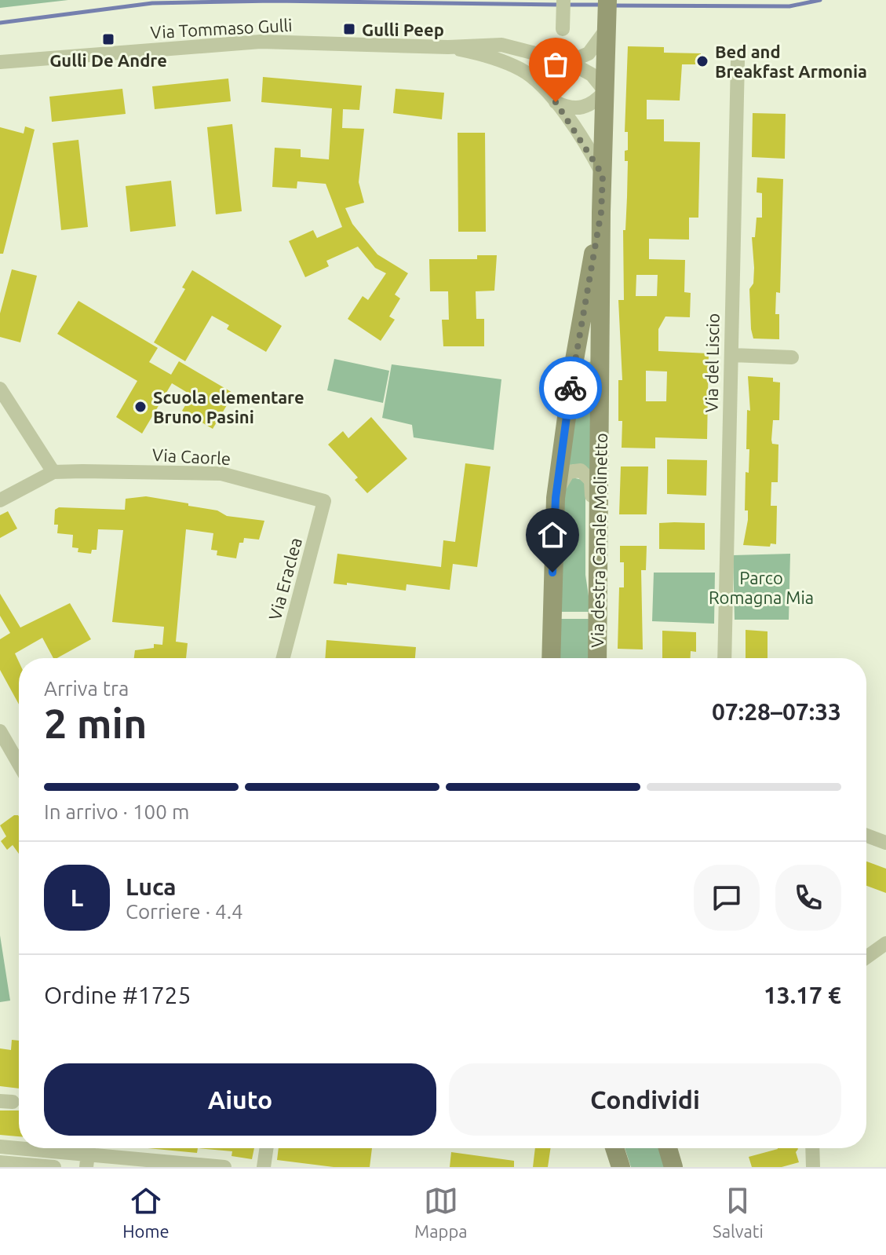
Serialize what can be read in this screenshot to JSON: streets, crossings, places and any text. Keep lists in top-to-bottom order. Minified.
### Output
{"streets":{"street":["Via Tommaso Gulli","Via del Liscio","Via Caorle","Via destra Canale Molinetto","Via Eraclea"]},"crossings":[["Via Tommaso Gulli","Via destra Canale Molinetto"],["Via Caorle","Via Eraclea"]],"parks":["Parco Romagna Mia"],"places":{"transit":["Gulli Peep","Gulli De Andre"],"other":["Bed and Breakfast Armonia","Scuola elementare Bruno Pasini"]},"page":{"heading":["2 min","Arriva tra","07:28–07:33"],"panel":["Luca","Corriere · 4.4","Ordine #1725","13.17 €"],"bar":"In arrivo · 100 m","round":"L","buttons":["Aiuto","Condividi"],"tabs":["Home","Mappa","Salvati"]}}
